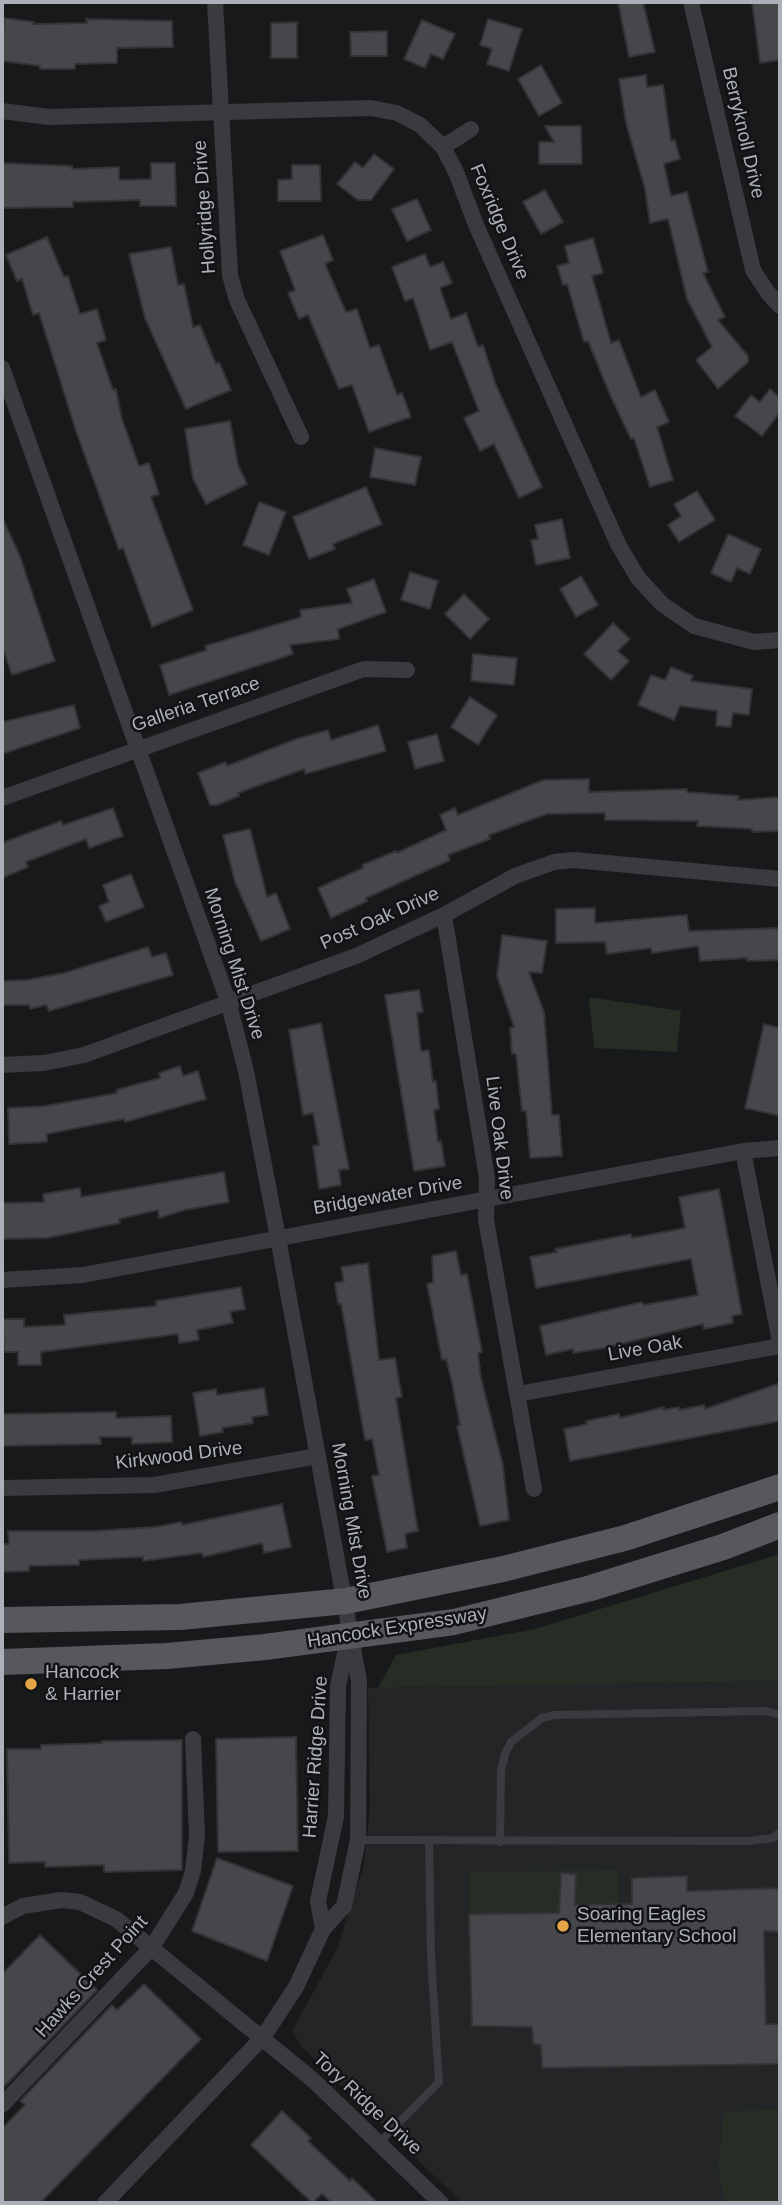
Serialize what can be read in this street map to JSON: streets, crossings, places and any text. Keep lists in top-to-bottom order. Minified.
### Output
{"streets":{"main road":["Hancock Expressway"],"street":["Berryknoll Drive","Hollyridge Drive","Foxridge Drive","Galleria Terrace","Post Oak Drive","Morning Mist Drive","Live Oak Drive","Bridgewater Drive","Live Oak","Kirkwood Drive","Harrier Ridge Drive","Hawks Crest Point","Tory Ridge Drive"]},"crossings":[["Hollyridge Drive","Foxridge Drive"],["Galleria Terrace","Morning Mist Drive"],["Post Oak Drive","Morning Mist Drive"],["Post Oak Drive","Live Oak Drive"],["Morning Mist Drive","Bridgewater Drive"],["Morning Mist Drive","Kirkwood Drive"],["Morning Mist Drive","Hancock Expressway"],["Morning Mist Drive","Harrier Ridge Drive"],["Live Oak Drive","Bridgewater Drive"],["Live Oak Drive","Live Oak"],["Bridgewater Drive","Live Oak"],["Hancock Expressway","Harrier Ridge Drive"],["Harrier Ridge Drive","Tory Ridge Drive"],["Hawks Crest Point","Tory Ridge Drive"]],"places":["Hancock & Harrier","Soaring Eagles Elementary School"]}
